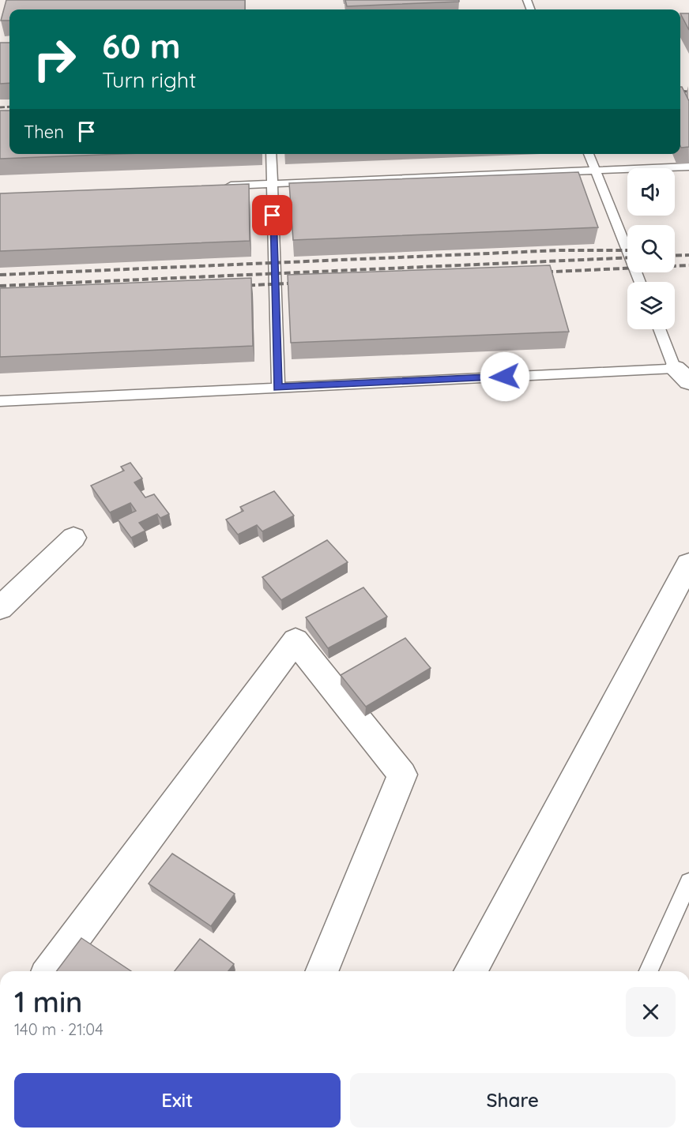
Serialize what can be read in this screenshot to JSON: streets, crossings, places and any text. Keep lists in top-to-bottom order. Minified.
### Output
{"page":{"turn":["60 m","Turn right"],"then":"Then","heading":["1 min","140 m · 21:04"],"buttons":["Exit","Share"]}}
